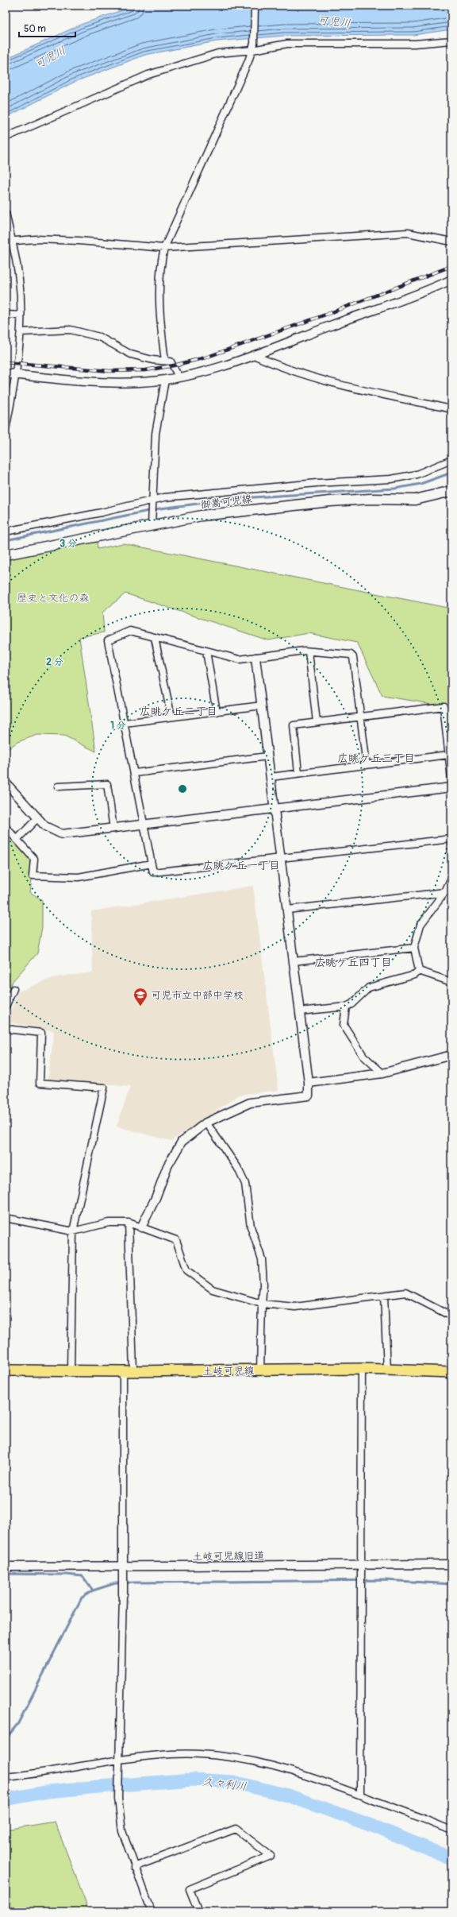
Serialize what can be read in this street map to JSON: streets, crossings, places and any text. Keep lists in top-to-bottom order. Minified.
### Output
{"streets":{"main road":["御嵩可児線","土岐可児線"],"street":["土岐可児線旧道"]},"districts":["広眺ケ丘二丁目","広眺ケ丘三丁目","広眺ケ丘一丁目","広眺ケ丘四丁目"],"water":["可児川","久々利川"],"parks":["歴史と文化の森"],"places":{"school or university":["可児市立中部中学校"]},"scale_bar":"50 m","rings":["3 分","2 分","1 分"]}
